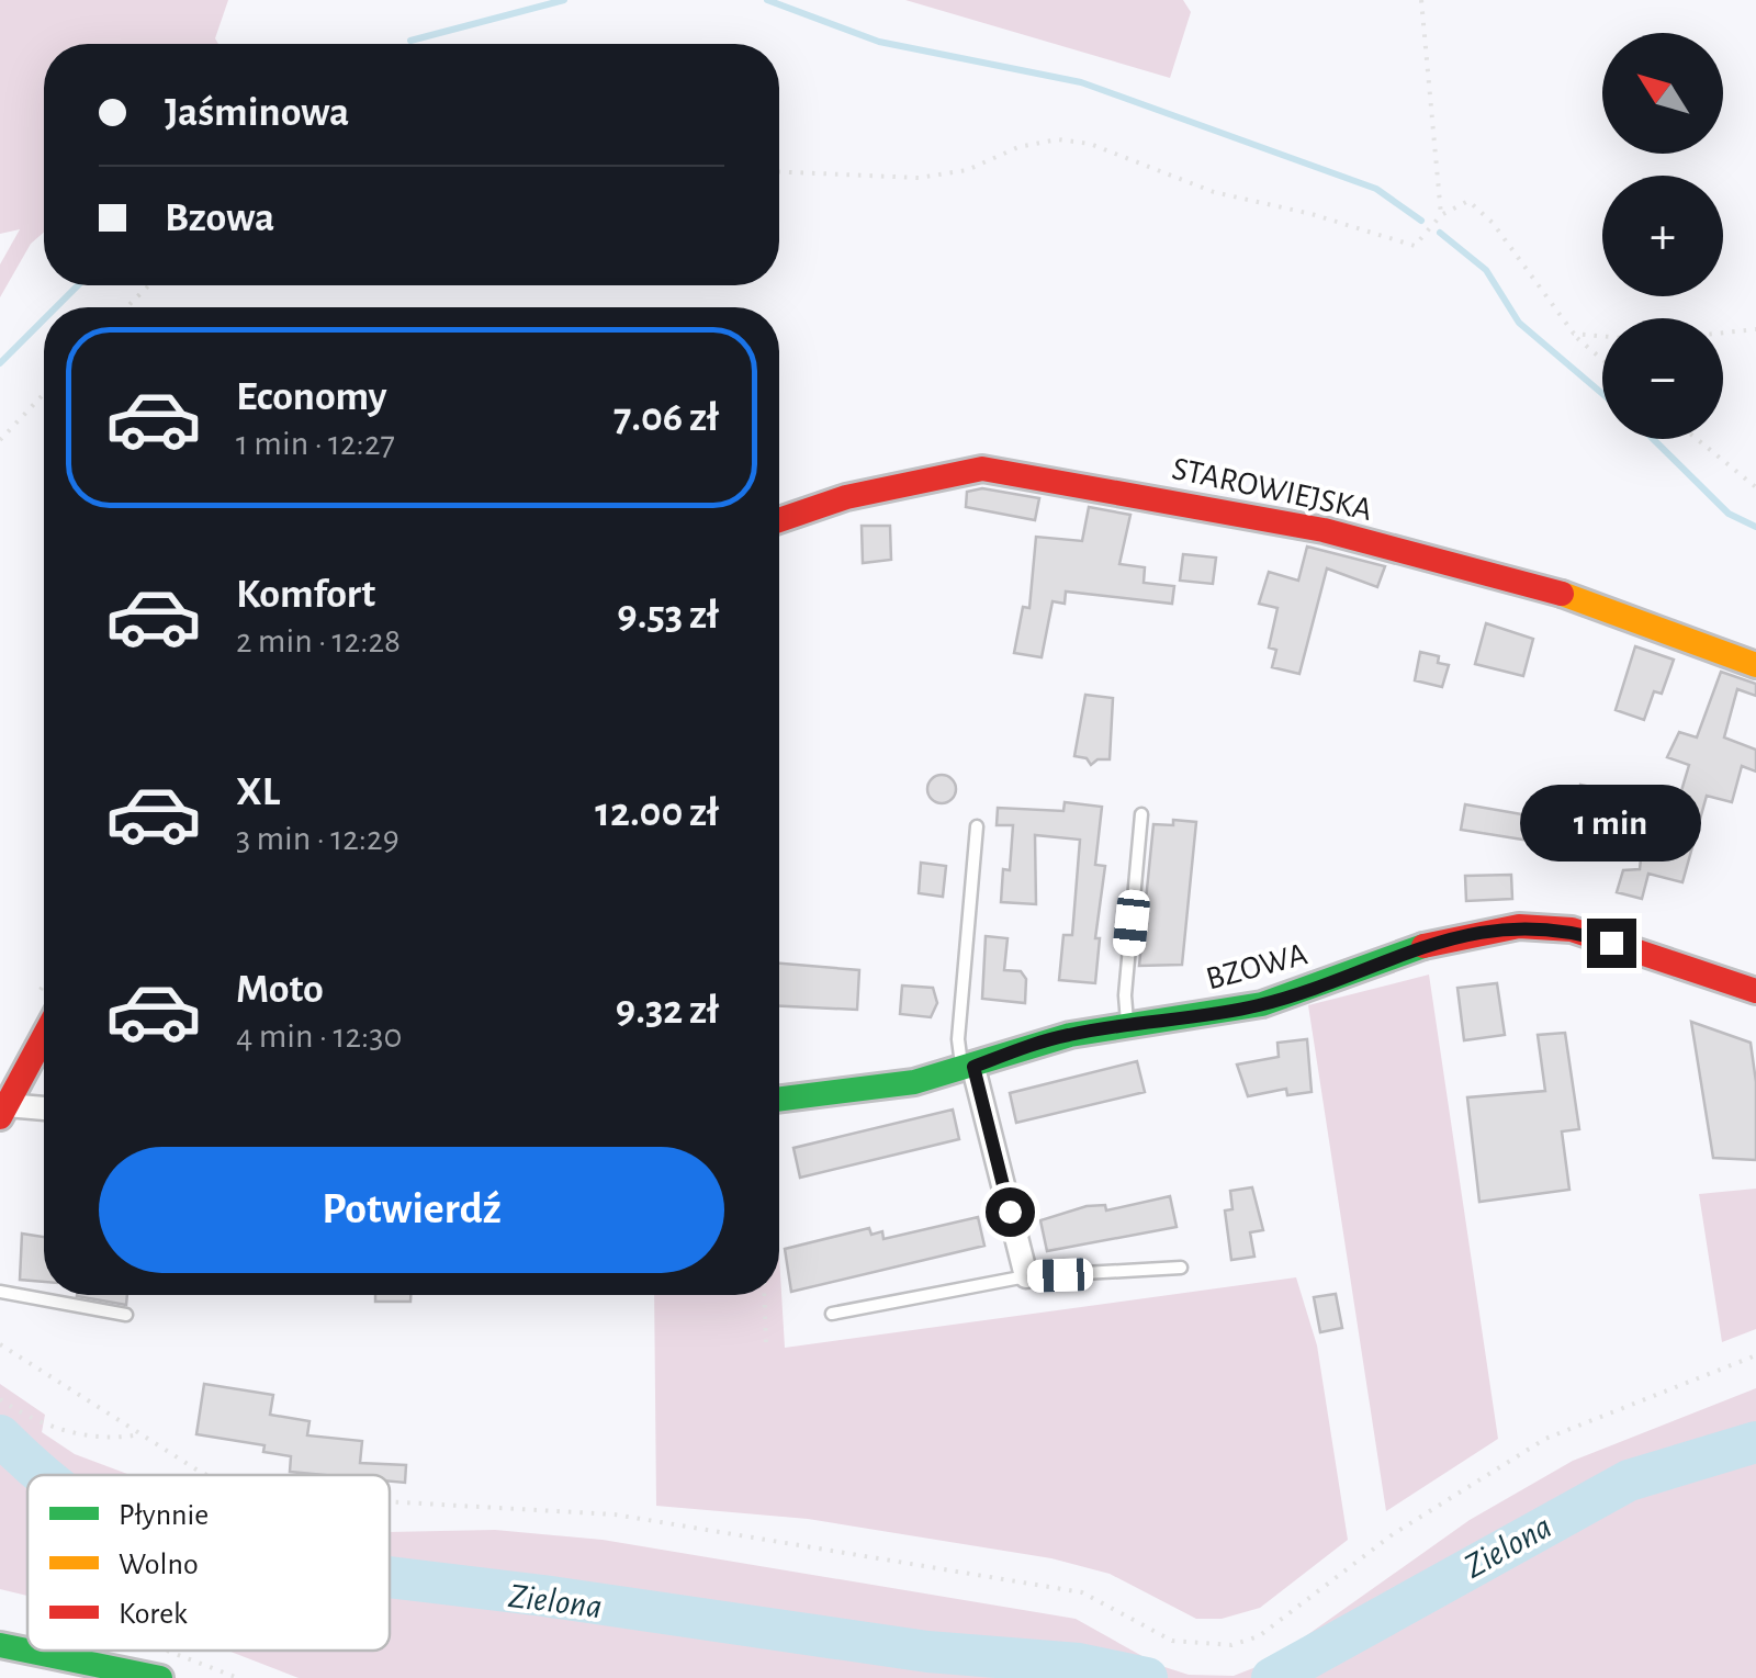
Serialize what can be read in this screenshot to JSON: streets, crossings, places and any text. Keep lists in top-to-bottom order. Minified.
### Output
{"streets":{"street":["STAROWIEJSKA","BZOWA"]},"water":["Zielona"],"legend":["Płynnie","Wolno","Korek"],"north":"top left","page":{"map_buttons":["+","−"],"banner":["Jaśminowa","Bzowa"],"list":[{"name":"Economy","note":"1 min · 12:27","value":"7.06 zł"},{"name":"Komfort","note":"2 min · 12:28","value":"9.53 zł"},{"name":"XL","note":"3 min · 12:29","value":"12.00 zł"},{"name":"Moto","note":"4 min · 12:30","value":"9.32 zł"}],"bubble":"1 min","buttons":"Potwierdź"}}
